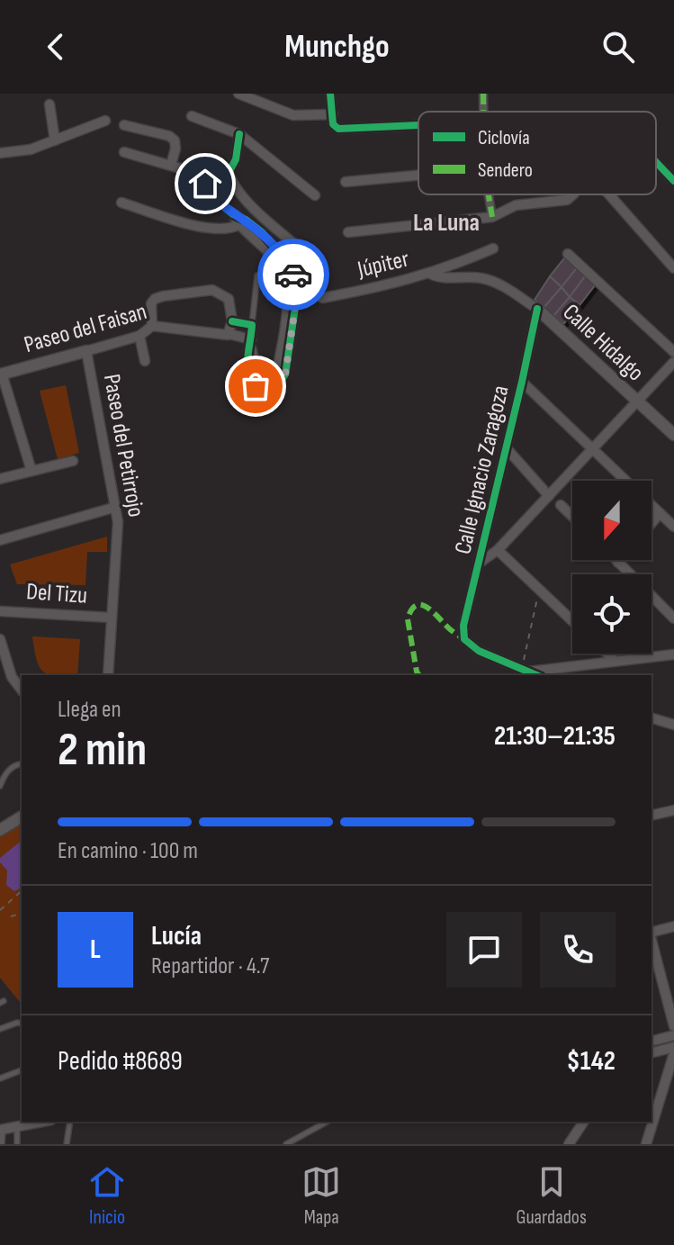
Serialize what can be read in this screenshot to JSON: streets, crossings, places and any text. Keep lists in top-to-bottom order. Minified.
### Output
{"streets":{"street":["Júpiter","Paseo del Faisan","Calle Hidalgo","Paseo del Petirrojo","Calle Ignacio Zaragoza","Del Tizu"]},"crossings":[["Paseo del Faisan","Paseo del Petirrojo"],["Calle Hidalgo","Calle Ignacio Zaragoza"],["Paseo del Petirrojo","Del Tizu"]],"districts":["La Luna"],"legend":["Ciclovía","Sendero"],"north":"bottom","page":{"header":"Munchgo","heading":["2 min","Llega en","21:30–21:35"],"panel":["Lucía","Repartidor · 4.7","Pedido #8689","$142"],"bar":"En camino · 100 m","round":"L","tabs":["Inicio","Mapa","Guardados"]}}
